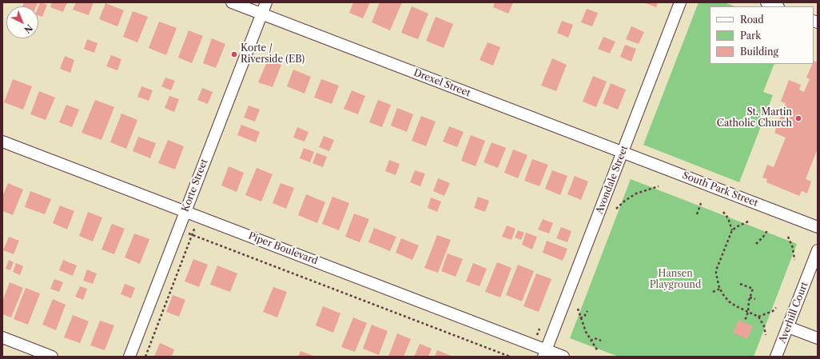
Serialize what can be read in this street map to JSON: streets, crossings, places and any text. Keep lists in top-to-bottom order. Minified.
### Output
{"streets":{"street":["Drexel Street","Avondale Street","Korte Street","South Park Street","Piper Boulevard","Averhill Court"]},"crossings":[["Drexel Street","Avondale Street"],["Drexel Street","Korte Street"],["Drexel Street","South Park Street"],["Avondale Street","South Park Street"],["Avondale Street","Piper Boulevard"],["Korte Street","Piper Boulevard"]],"parks":["Hansen Playground"],"places":["Korte / Riverside (EB)","St. Martin Catholic Church"],"legend":["Road","Park","Building"],"north":"bottom right"}
